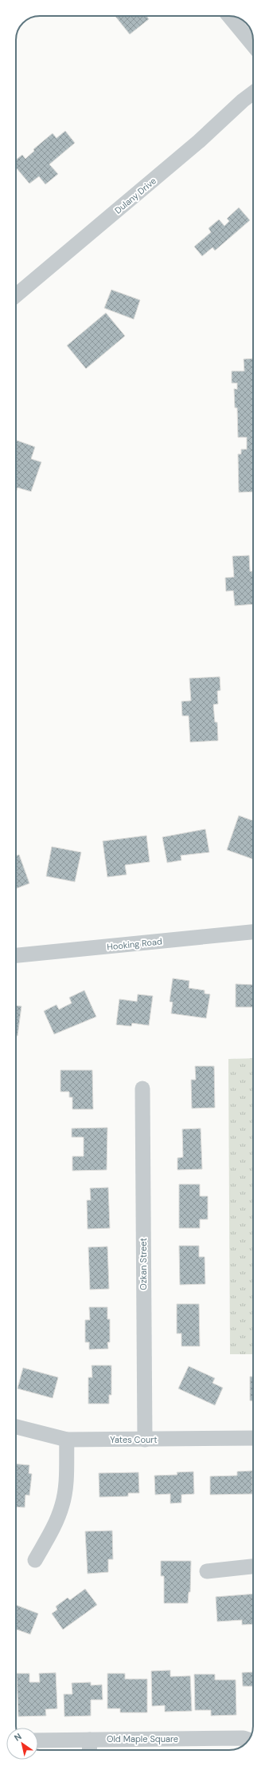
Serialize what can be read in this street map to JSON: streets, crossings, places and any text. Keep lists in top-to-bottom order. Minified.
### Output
{"streets":{"street":["Dulany Drive","Hooking Road","Ozkan Street","Yates Court","Old Maple Square"]},"crossings":[["Ozkan Street","Yates Court"]],"north":"top left"}
